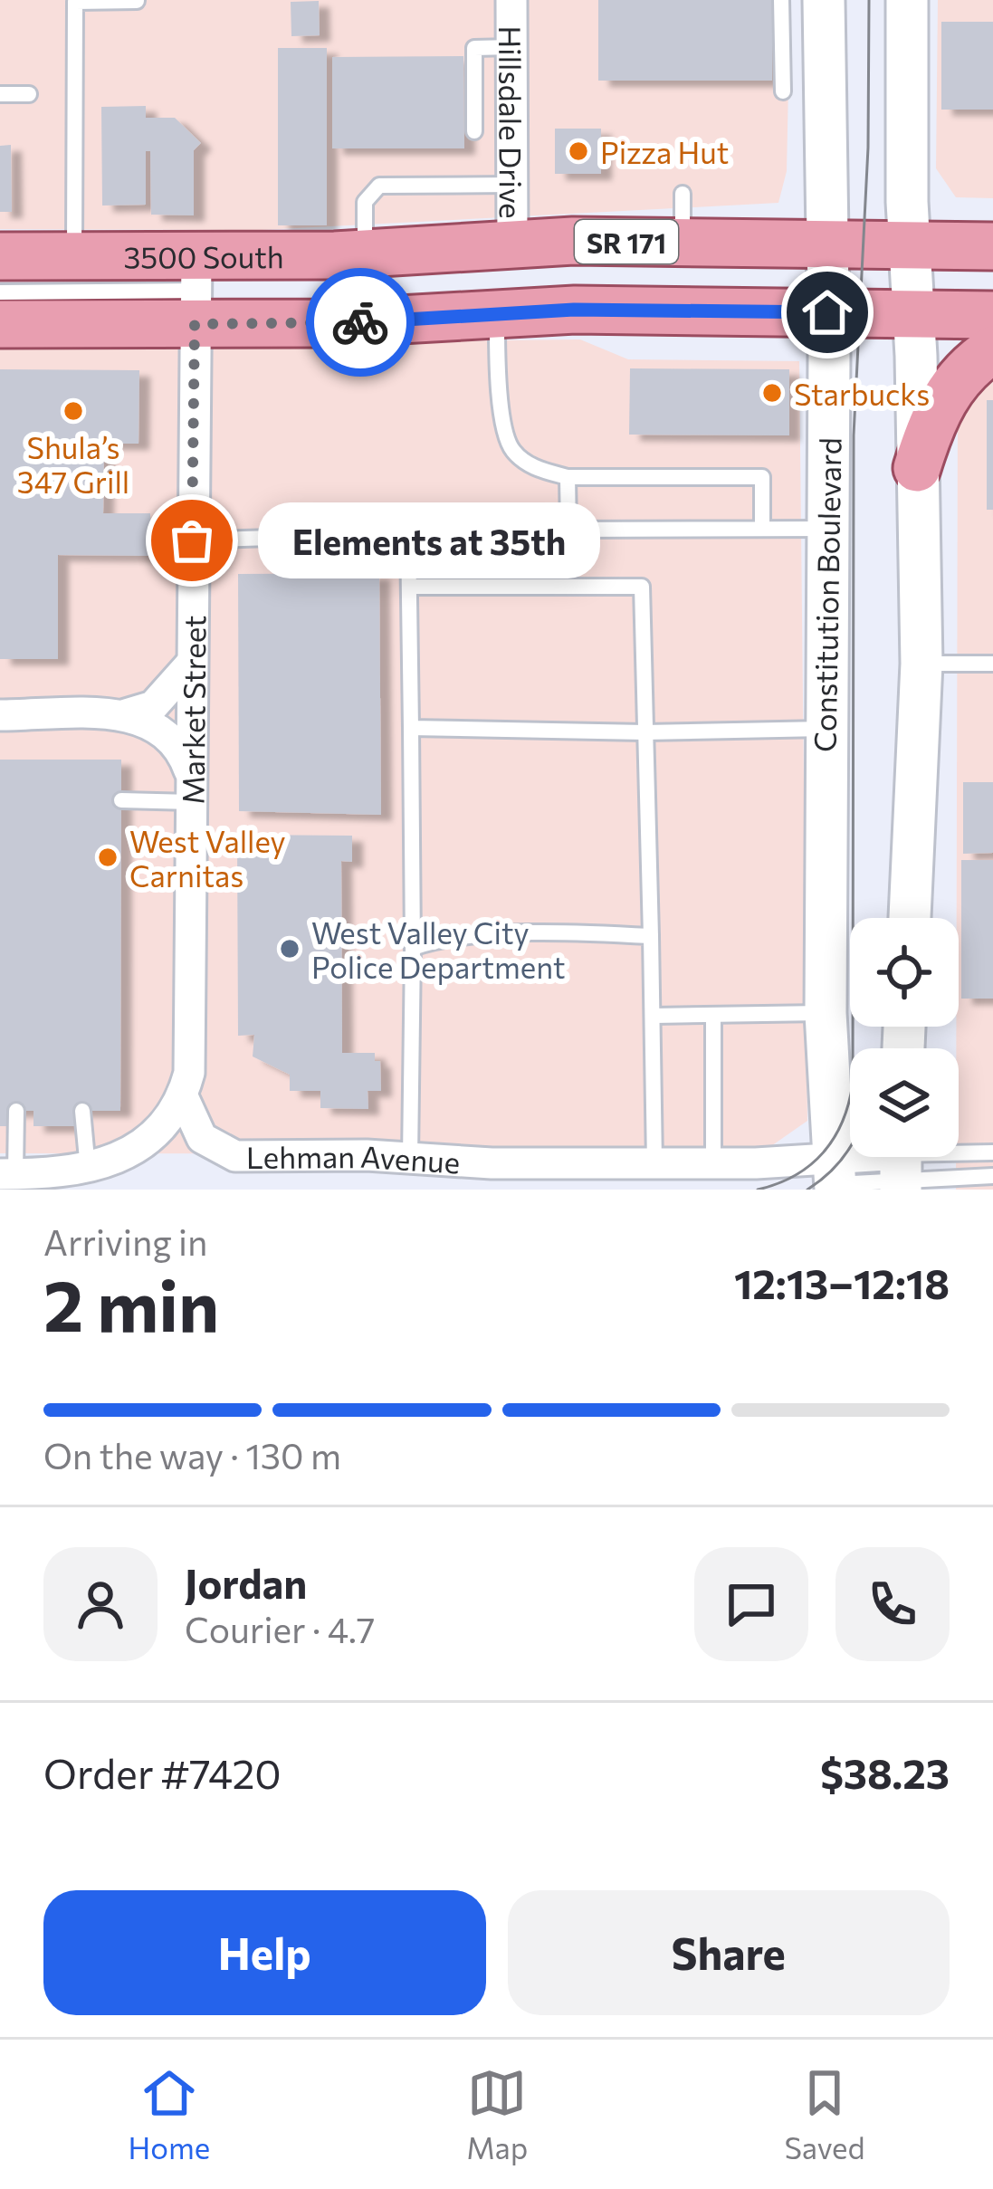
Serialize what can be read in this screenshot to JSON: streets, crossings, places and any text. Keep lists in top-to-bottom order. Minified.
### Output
{"streets":{"main road":["SR 171","3500 South","Constitution Boulevard"],"street":["Hillsdale Drive","Market Street","Lehman Avenue"]},"crossings":[["Hillsdale Drive","3500 South"],["3500 South","Constitution Boulevard"],["3500 South","Market Street"],["Constitution Boulevard","Lehman Avenue"],["Market Street","Lehman Avenue"]],"places":["Pizza Hut","Starbucks","Shula’s 347 Grill","Elements at 35th","West Valley Carnitas","West Valley City Police Department"],"page":{"bubble":"Elements at 35th","heading":["2 min","Arriving in","12:13–12:18"],"panel":["Jordan","Courier · 4.7","Order #7420","$38.23"],"bar":"On the way · 130 m","buttons":["Help","Share"],"tabs":["Home","Map","Saved"]}}
